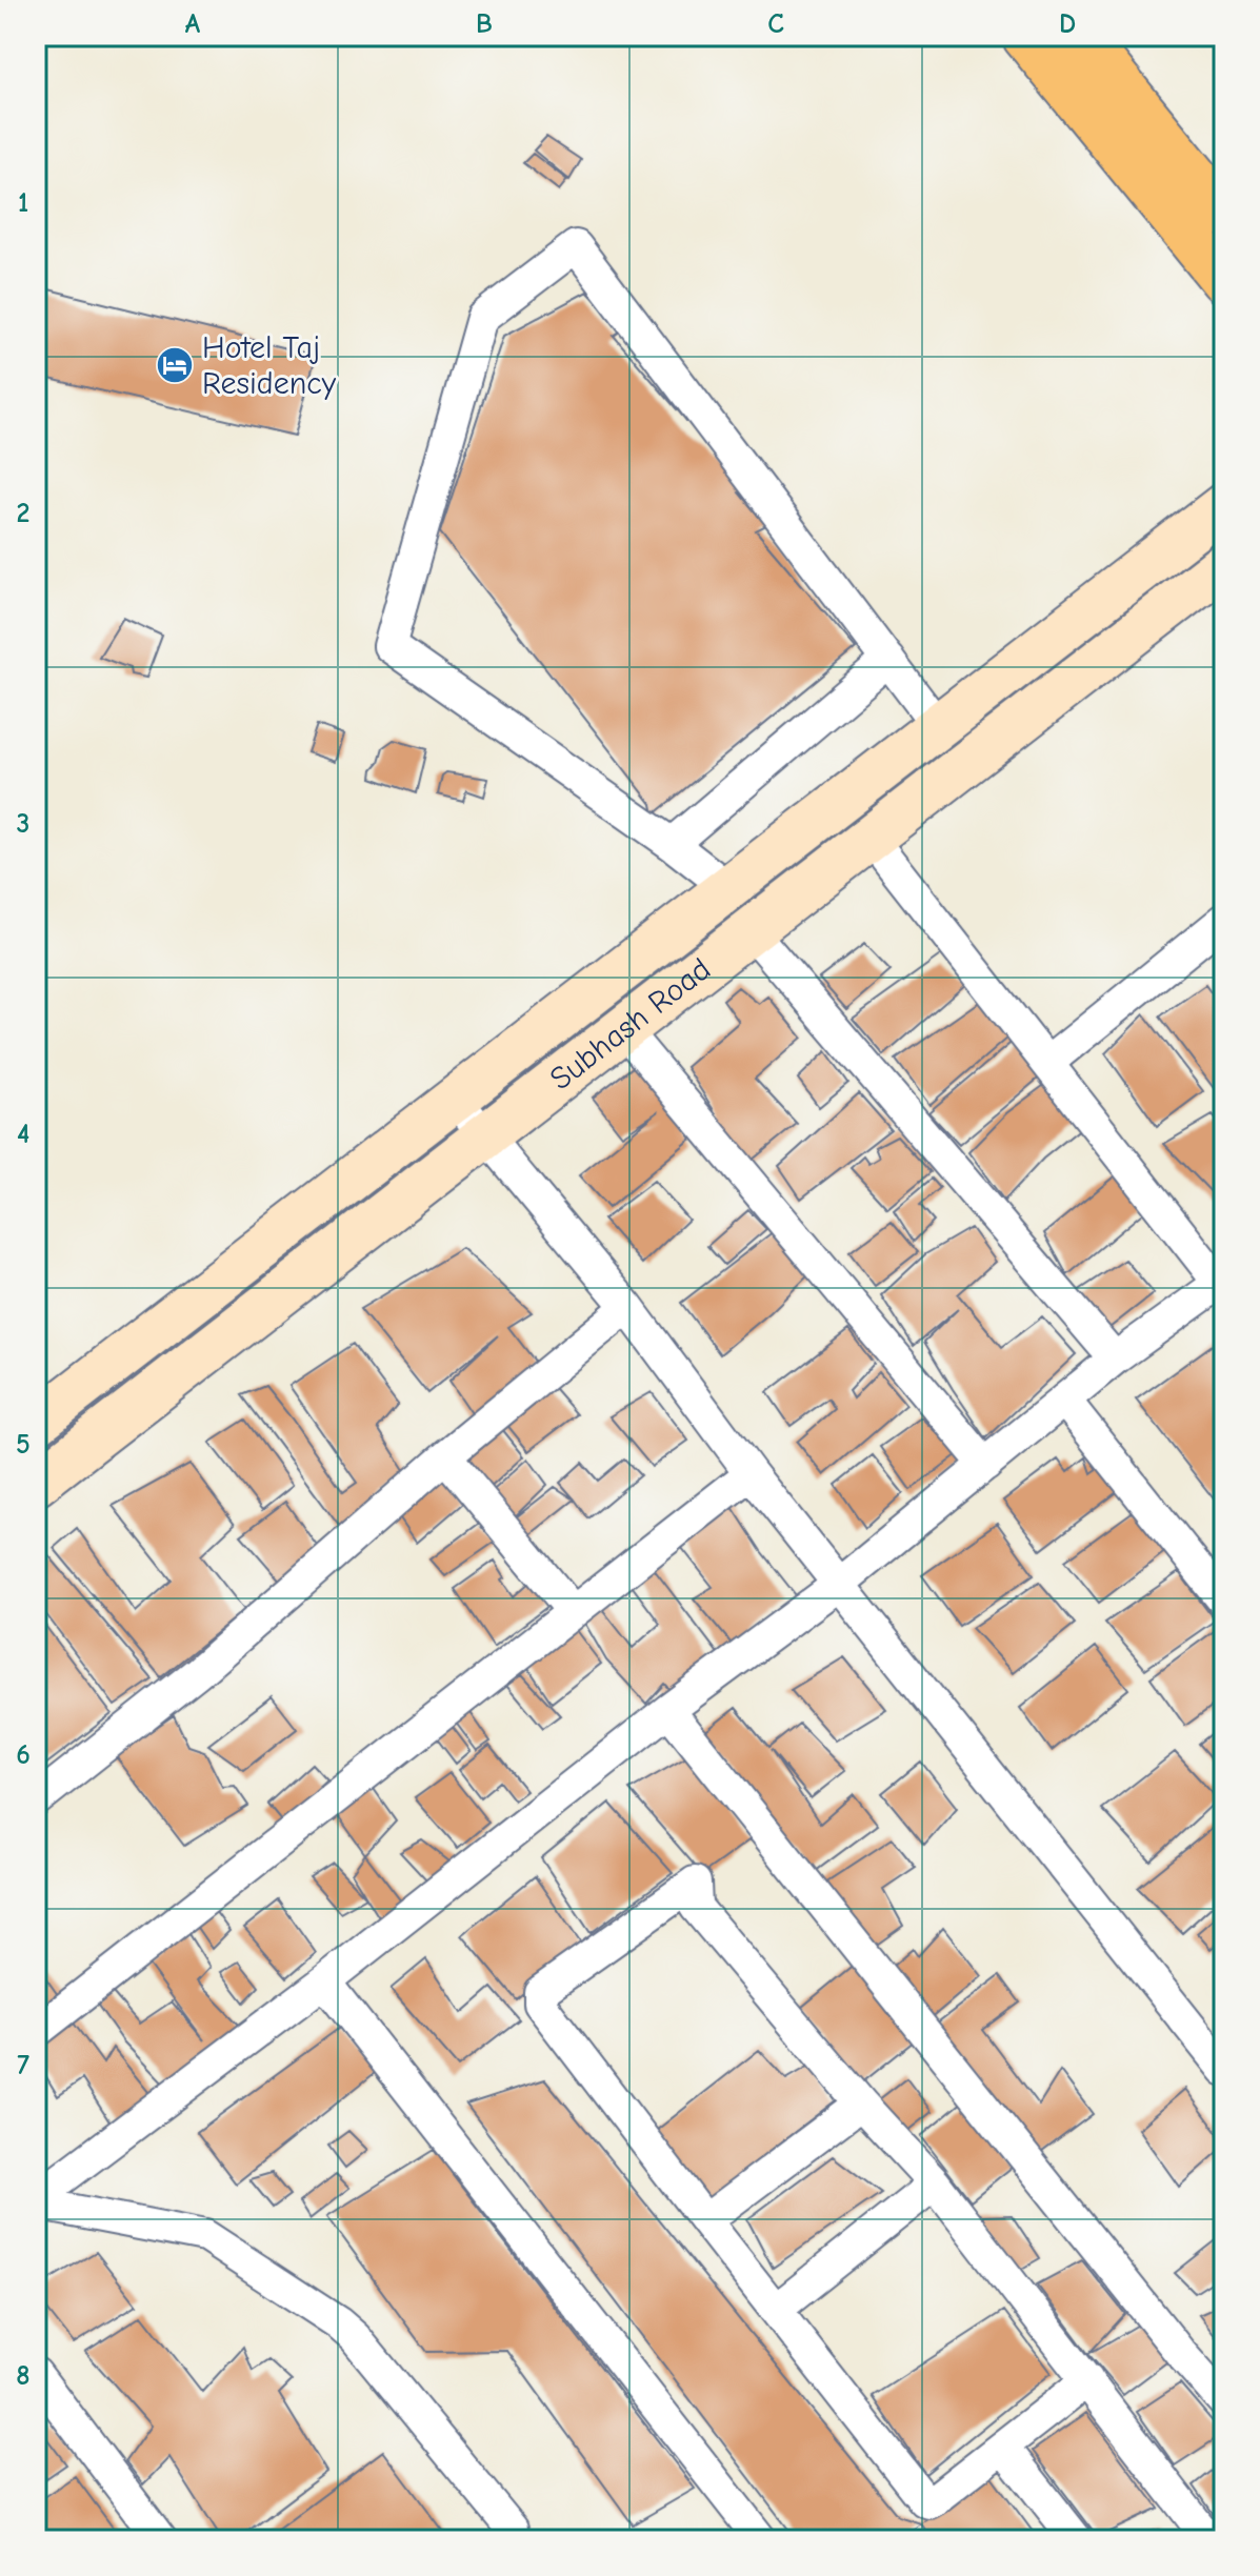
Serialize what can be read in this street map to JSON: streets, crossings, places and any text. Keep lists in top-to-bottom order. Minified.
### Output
{"streets":{"street":["Subhash Road"]},"places":{"hotel":["Hotel Taj Residency"]},"grid":{"columns":["A","B","C","D"],"rows":["1","2","3","4","5","6","7","8"]}}
